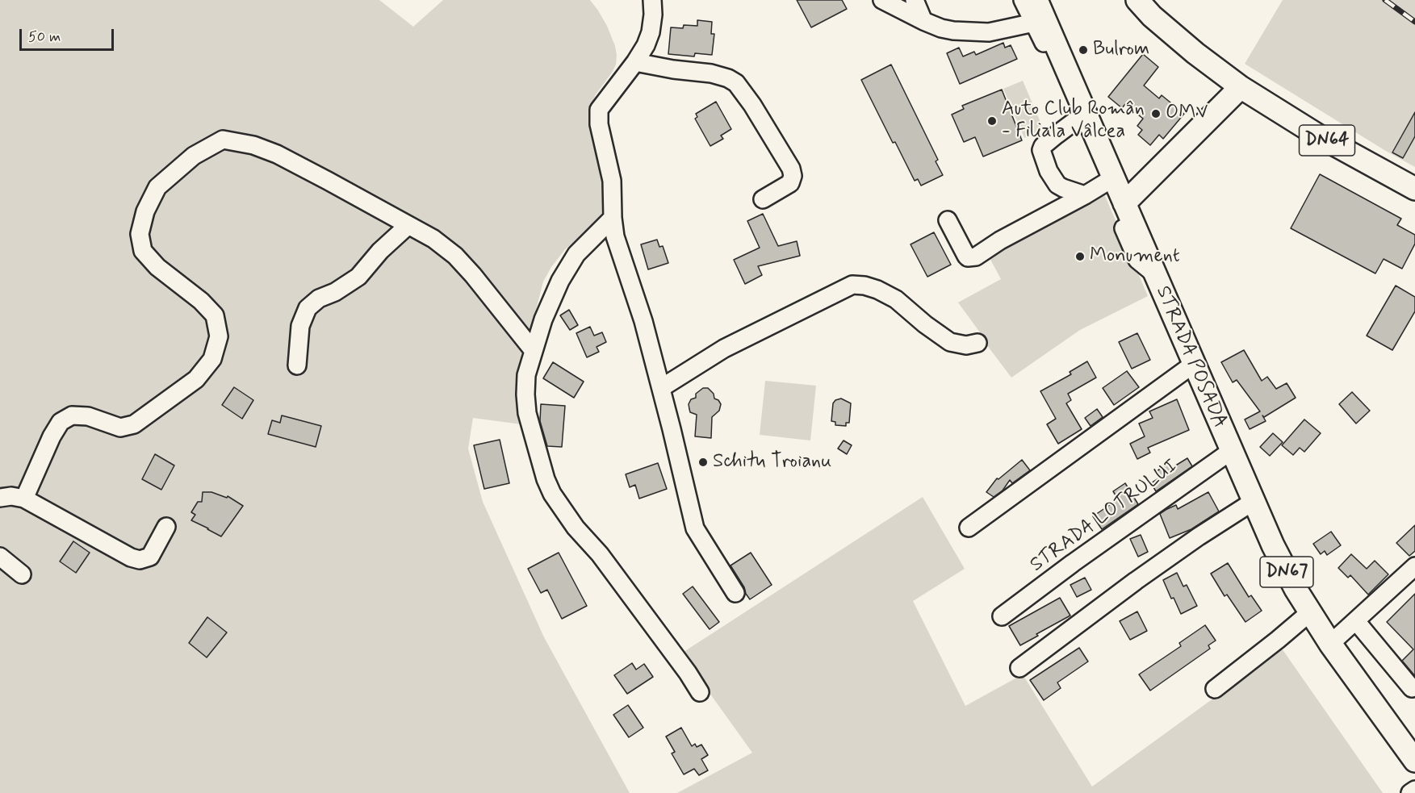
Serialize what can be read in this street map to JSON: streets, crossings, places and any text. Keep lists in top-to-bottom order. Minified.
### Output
{"streets":{"main road":["DN64","STRADA POSADA","DN67"],"street":["STRADA LOTRULUI"]},"crossings":[["STRADA POSADA","STRADA LOTRULUI"]],"places":["Bulrom","OMV","Auto Club Român - Filiala Vâlcea","Monument","Schitu Troianu"],"scale_bar":"50 m"}
